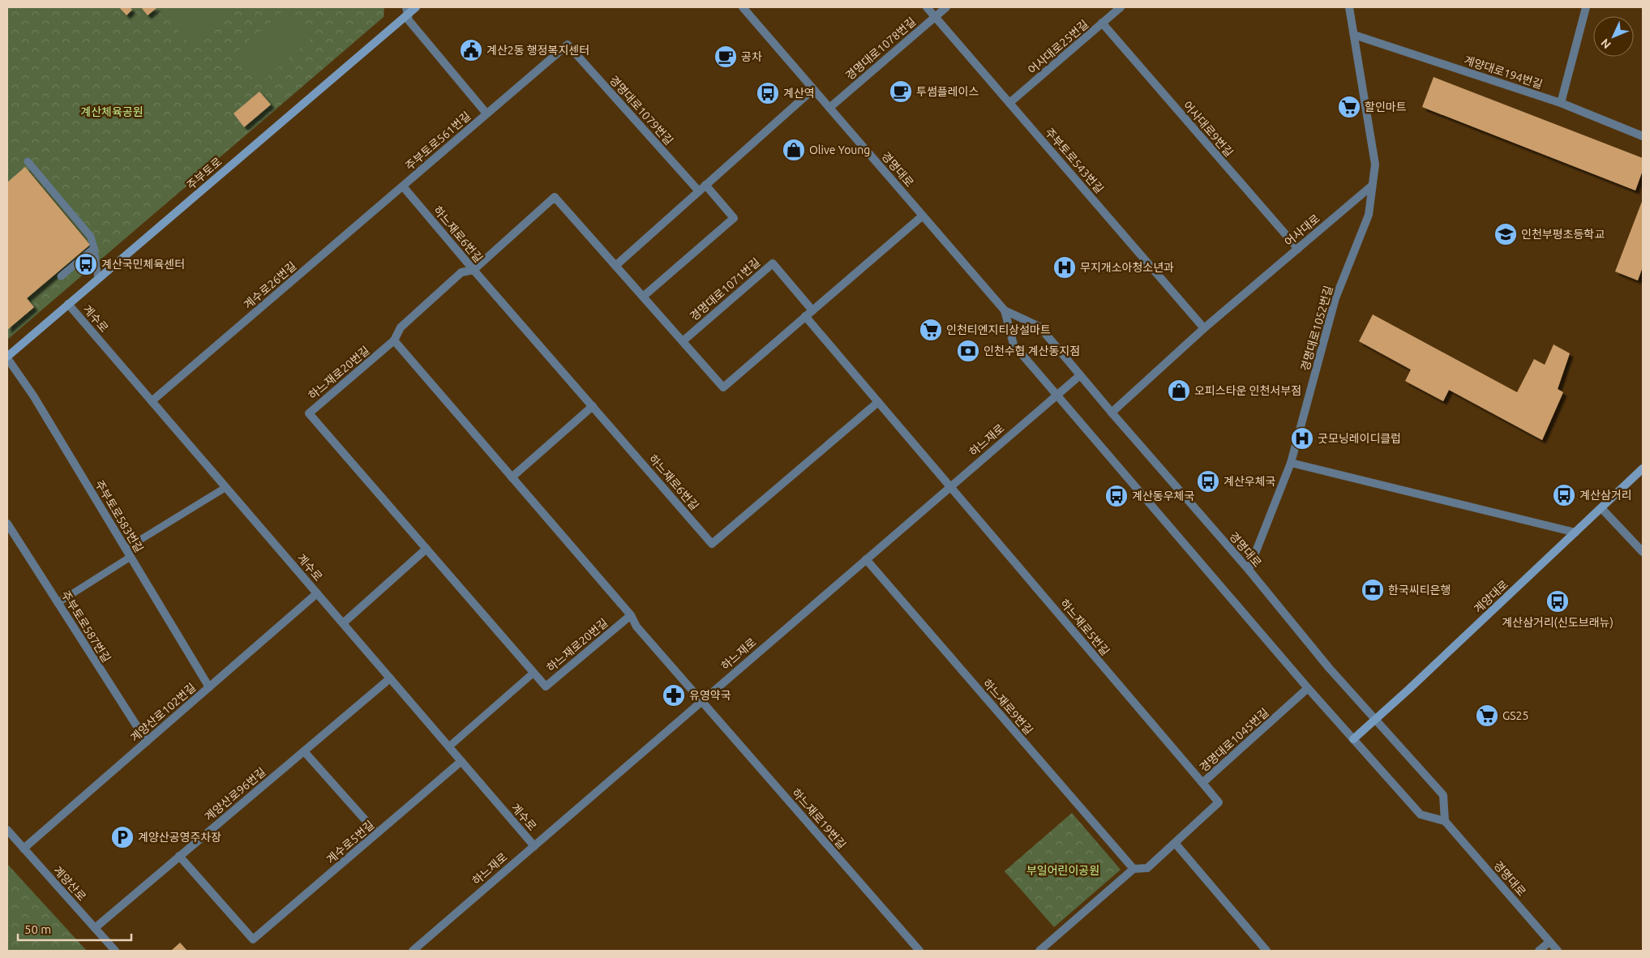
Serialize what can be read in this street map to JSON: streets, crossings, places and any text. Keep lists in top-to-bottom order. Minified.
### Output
{"streets":{"main road":["주부토로","계양대로"],"street":["어사대로25번길","경명대로1078번길","계양대로194번길","경명대로1079번길","어사대로9번길","주부토로561번길","주부토로543번길","경명대로","어사대로","하느재로6번길","계수로26번길","경명대로1071번길","계수로","경명대로1052번길","하느재로20번길","하느재로","주부토로583번길","주부토로587번길","하느재로5번길","하느재로9번길","계양산로102번길","경명대로1045번길","계양산로96번길","하느재로19번길","계수로5번길","계양산로"]},"crossings":[["어사대로25번길","어사대로9번길"],["어사대로25번길","주부토로543번길"],["경명대로1078번길","주부토로543번길"],["경명대로1078번길","경명대로"],["경명대로1079번길","주부토로561번길"],["어사대로9번길","어사대로"],["주부토로561번길","주부토로"],["주부토로561번길","하느재로6번길"],["주부토로561번길","계수로26번길"],["주부토로543번길","어사대로"],["경명대로","어사대로"],["경명대로","경명대로1052번길"],["경명대로","하느재로"],["경명대로","계양대로"],["경명대로","경명대로1045번길"],["주부토로","계수로"],["주부토로","주부토로583번길"],["어사대로","경명대로1052번길"],["하느재로6번길","계수로26번길"],["계수로26번길","계수로"],["계수로","하느재로"],["계수로","계양산로102번길"],["계수로","계양산로96번길"],["계수로","계수로5번길"],["하느재로","하느재로5번길"],["하느재로","하느재로9번길"],["하느재로","하느재로19번길"],["주부토로583번길","계양산로102번길"],["주부토로587번길","계양산로102번길"],["하느재로5번길","경명대로1045번길"],["하느재로9번길","경명대로1045번길"],["계양산로102번길","계양산로"],["계양산로96번길","계수로5번길"],["계양산로96번길","계양산로"]],"parks":["계산체육공원","부일어린이공원"],"places":{"public building":["계산2동 행정복지센터"],"cafe":["공차","투썸플레이스"],"bus stop":["계산역","계산국민체육센터","계산우체국","계산삼거리","계산동우체국","계산삼거리(신도브래뉴)"],"supermarket":["할인마트","인천티엔지티상설마트","GS25"],"shop":["Olive Young","오피스타운 인천서부점"],"school or university":["인천부평초등학교"],"hospital":["무지개소아청소년과","굿모닝레이디클럽"],"bank":["인천수협 계산동지점","한국씨티은행"],"pharmacy":["유영약국"],"parking":["계양산공영주차장"]},"scale_bar":"50 m","north":"bottom left"}
